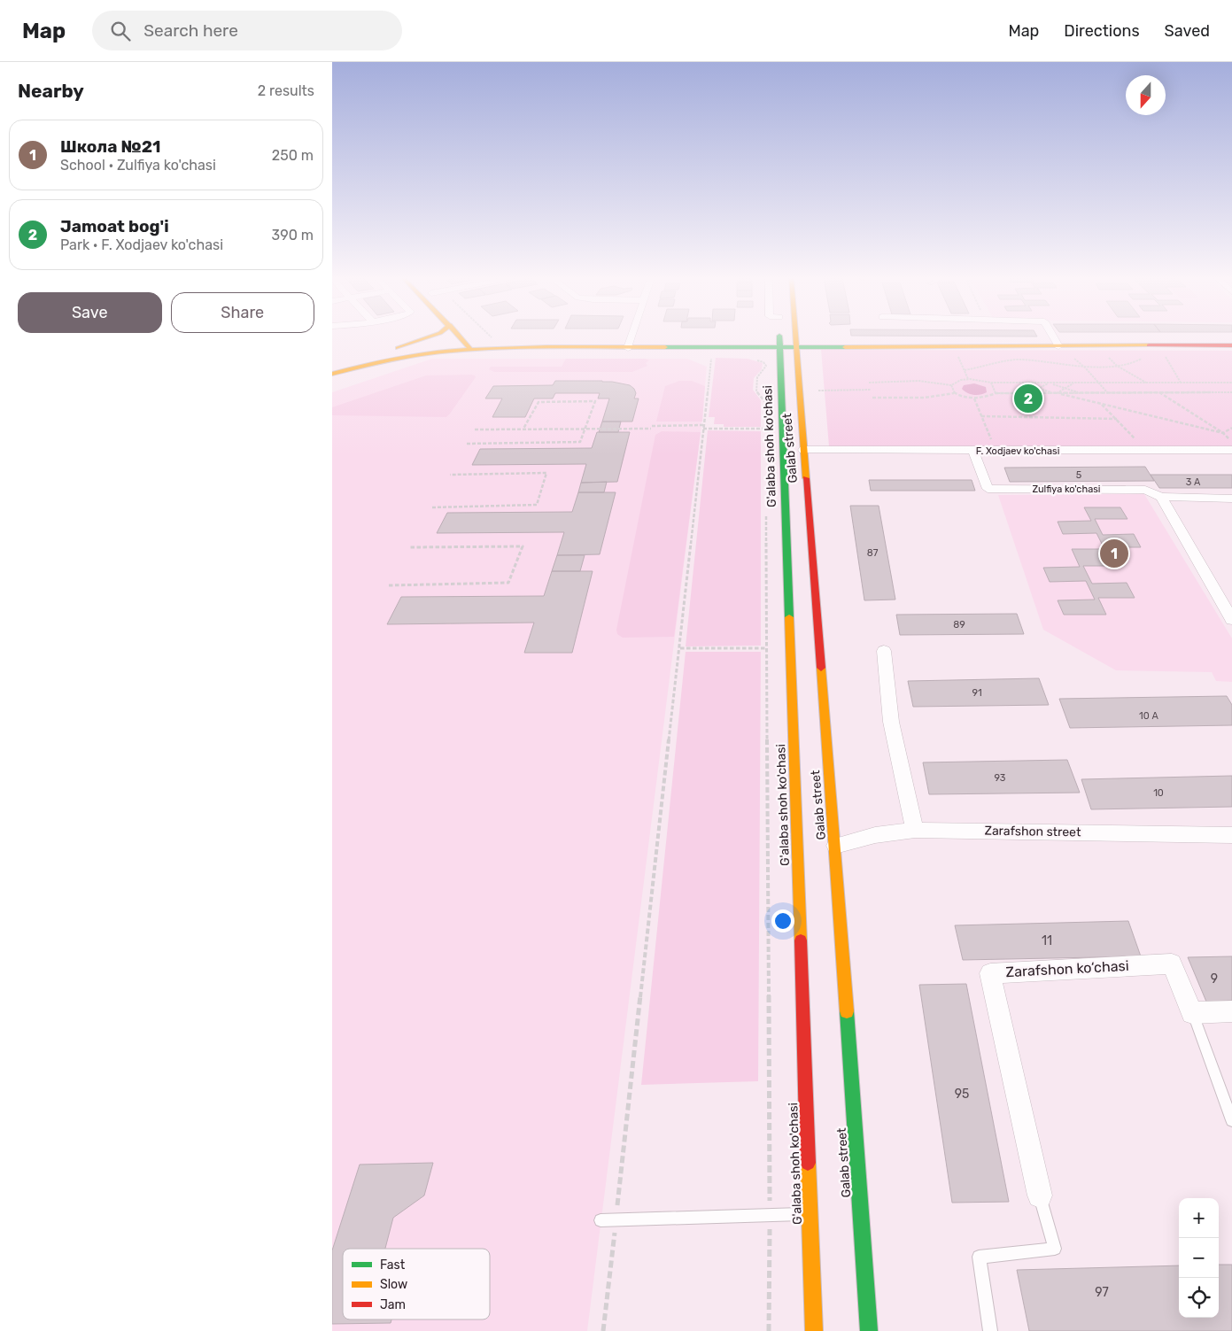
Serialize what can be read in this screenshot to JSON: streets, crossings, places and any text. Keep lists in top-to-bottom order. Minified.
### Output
{"streets":{"main road":["G'alaba shoh ko'chasi","Galab street"],"street":["F. Xodjaev ko'chasi","Zulfiya ko'chasi","Zarafshon street","Zarafshon ko‘chasi"]},"crossings":[["Galab street","F. Xodjaev ko'chasi"],["Galab street","Zarafshon street"],["F. Xodjaev ko'chasi","Zulfiya ko'chasi"]],"house_numbers":["5","3 А","87","89","91","10 А","93","10","11","9","95","97"],"legend":["Fast","Slow","Jam"],"north":"bottom","page":{"header":"Map","search":"Search here","nav":["Map","Directions","Saved"],"heading":["Nearby","2 results"],"list":[{"mark":"1","name":"Школа №21","note":"School · Zulfiya ko'chasi","value":"250 m"},{"mark":"2","name":"Jamoat bog'i","note":"Park · F. Xodjaev ko'chasi","value":"390 m"}],"buttons":["Save","Share"],"pins":["2","1"],"map_buttons":["+","−"]}}
